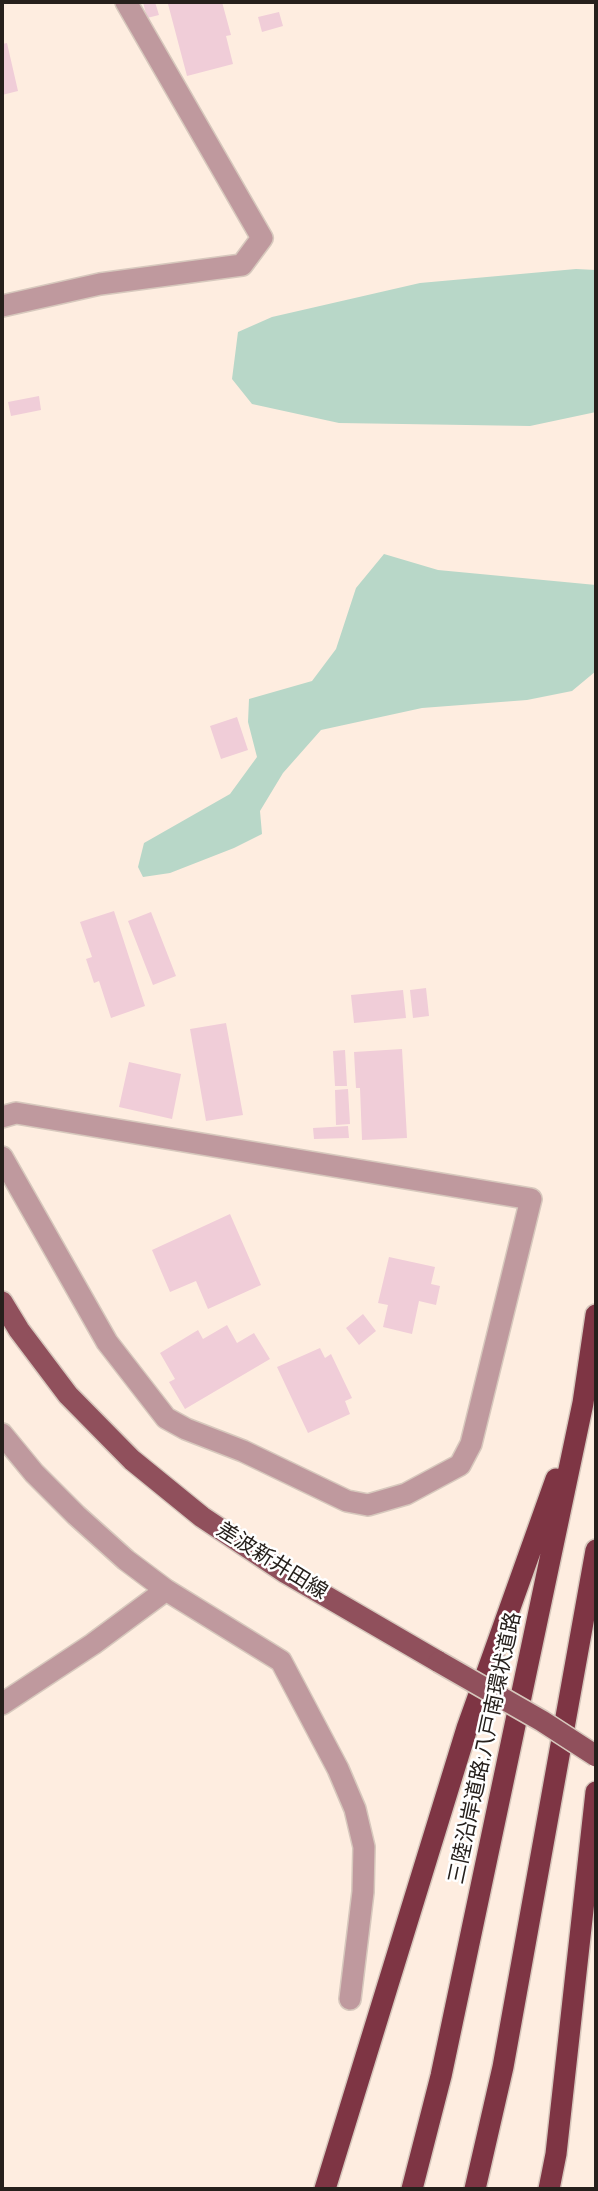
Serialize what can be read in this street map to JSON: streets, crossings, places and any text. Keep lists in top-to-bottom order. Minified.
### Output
{"streets":{"highway":["三陸沿岸道路;八戸南環状道路"],"main road":["差波新井田線"]}}
